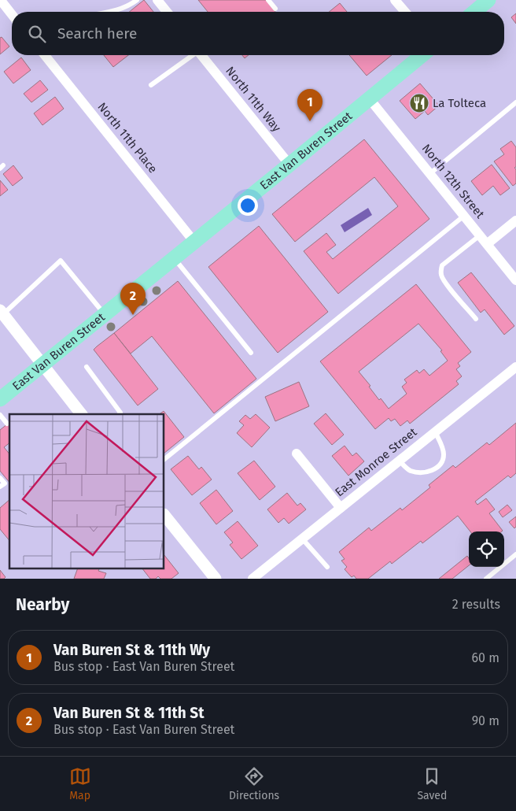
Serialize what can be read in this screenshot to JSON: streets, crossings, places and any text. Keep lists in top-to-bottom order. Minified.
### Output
{"streets":{"main road":["East Van Buren Street"],"street":["North 11th Way","North 11th Place","North 12th Street","East Monroe Street"]},"crossings":[["North 11th Way","East Van Buren Street"],["North 11th Place","East Van Buren Street"],["East Van Buren Street","North 12th Street"]],"places":{"restaurant":["La Tolteca"]},"page":{"search":"Search here","pins":["1","2"],"heading":["Nearby","2 results"],"list":[{"mark":"1","name":"Van Buren St & 11th Wy","note":"Bus stop · East Van Buren Street","value":"60 m"},{"mark":"2","name":"Van Buren St & 11th St","note":"Bus stop · East Van Buren Street","value":"90 m"}],"nav":["Map","Directions","Saved"]}}
